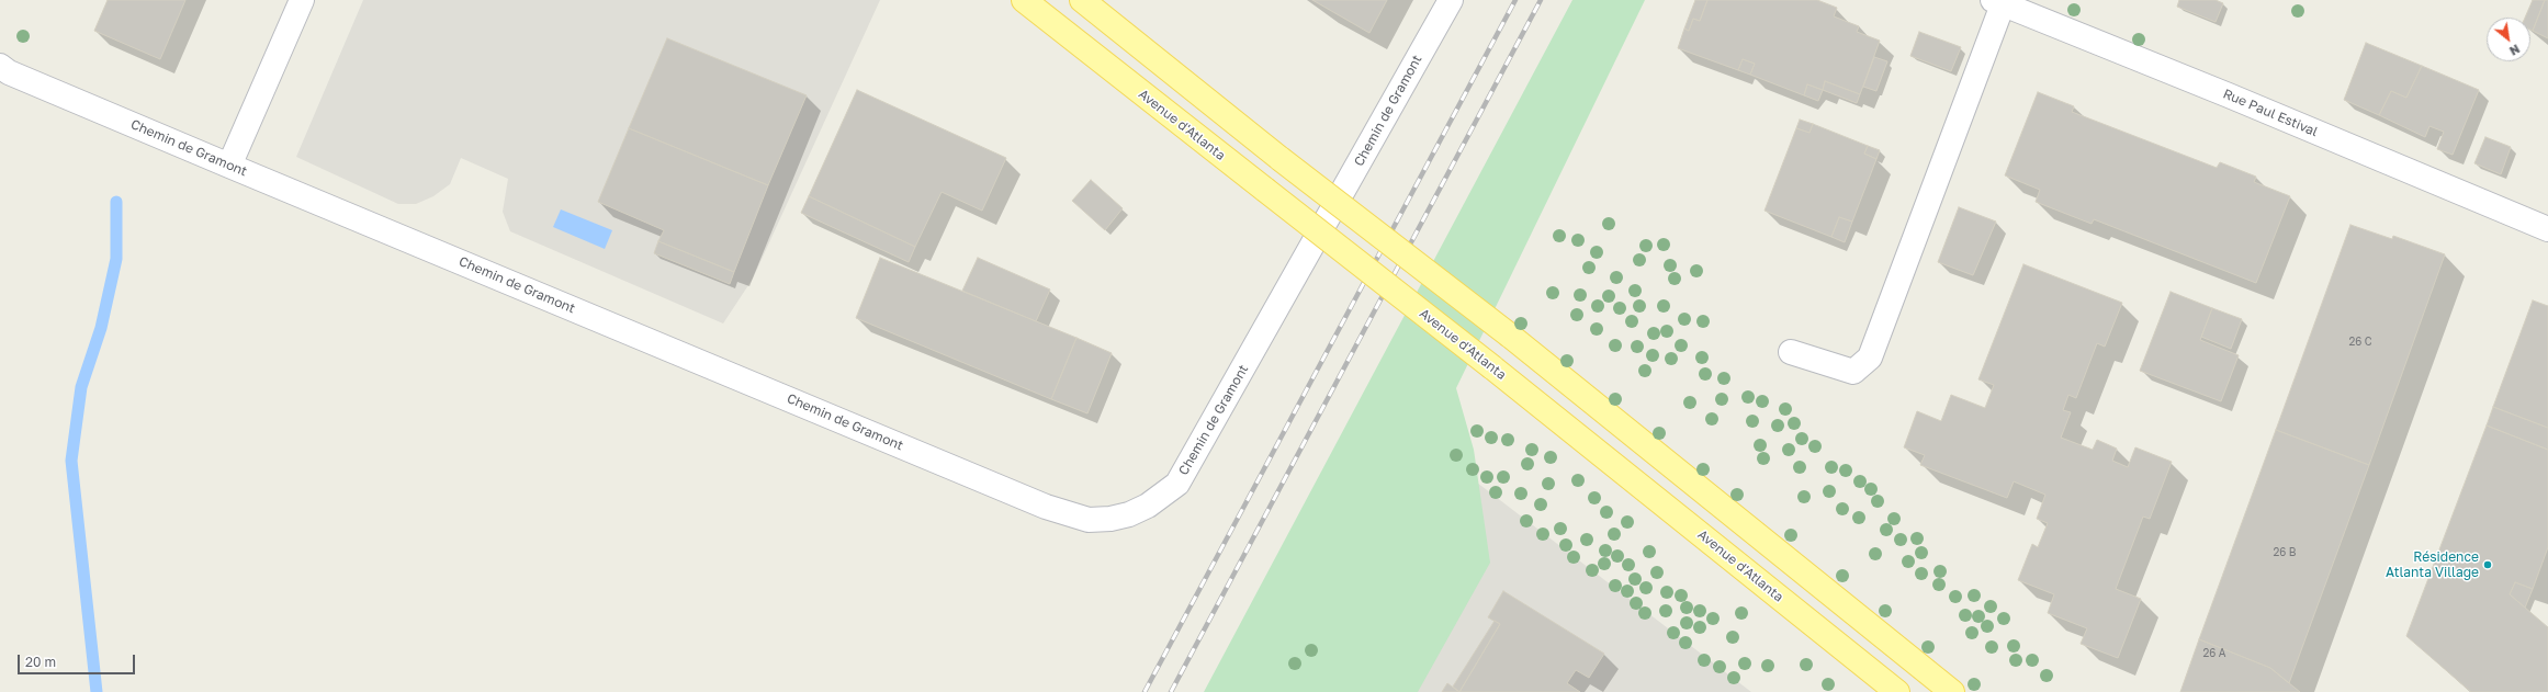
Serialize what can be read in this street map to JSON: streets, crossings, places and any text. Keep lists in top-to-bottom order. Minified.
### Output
{"streets":{"main road":["Avenue d'Atlanta"],"street":["Chemin de Gramont","Rue Paul Estival"]},"places":["Résidence Atlanta Village"],"house_numbers":["26 C","26 B","26 A"],"scale_bar":"20 m","north":"bottom right"}
